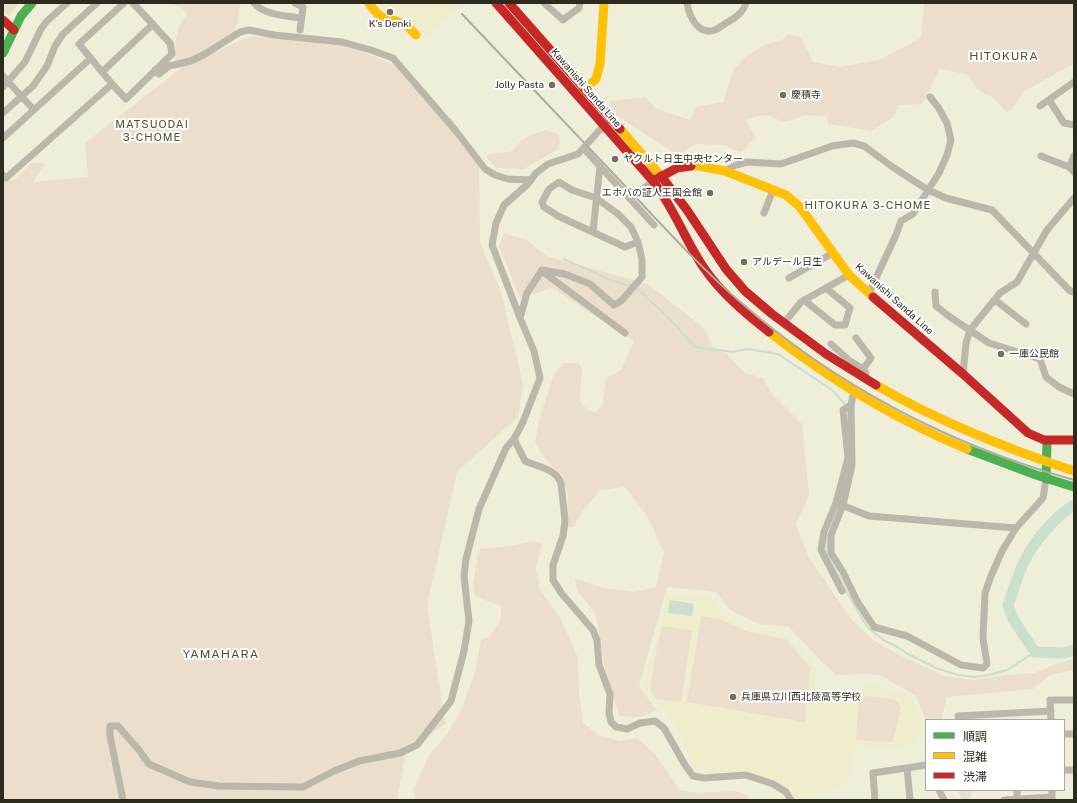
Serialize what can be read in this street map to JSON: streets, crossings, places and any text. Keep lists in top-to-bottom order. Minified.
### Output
{"streets":{"street":["Kawanishi Sanda Line"]},"districts":["HITOKURA","MATSUODAI 3-CHOME","HITOKURA 3-CHOME","YAMAHARA"],"places":["K's Denki","Jolly Pasta","慶積寺","ヤクルト日生中央センター","エホバの証人王国会館","アルデール日生","一庫公民館","兵庫県立川西北陵高等学校"],"legend":["順調","混雑","渋滞"]}
